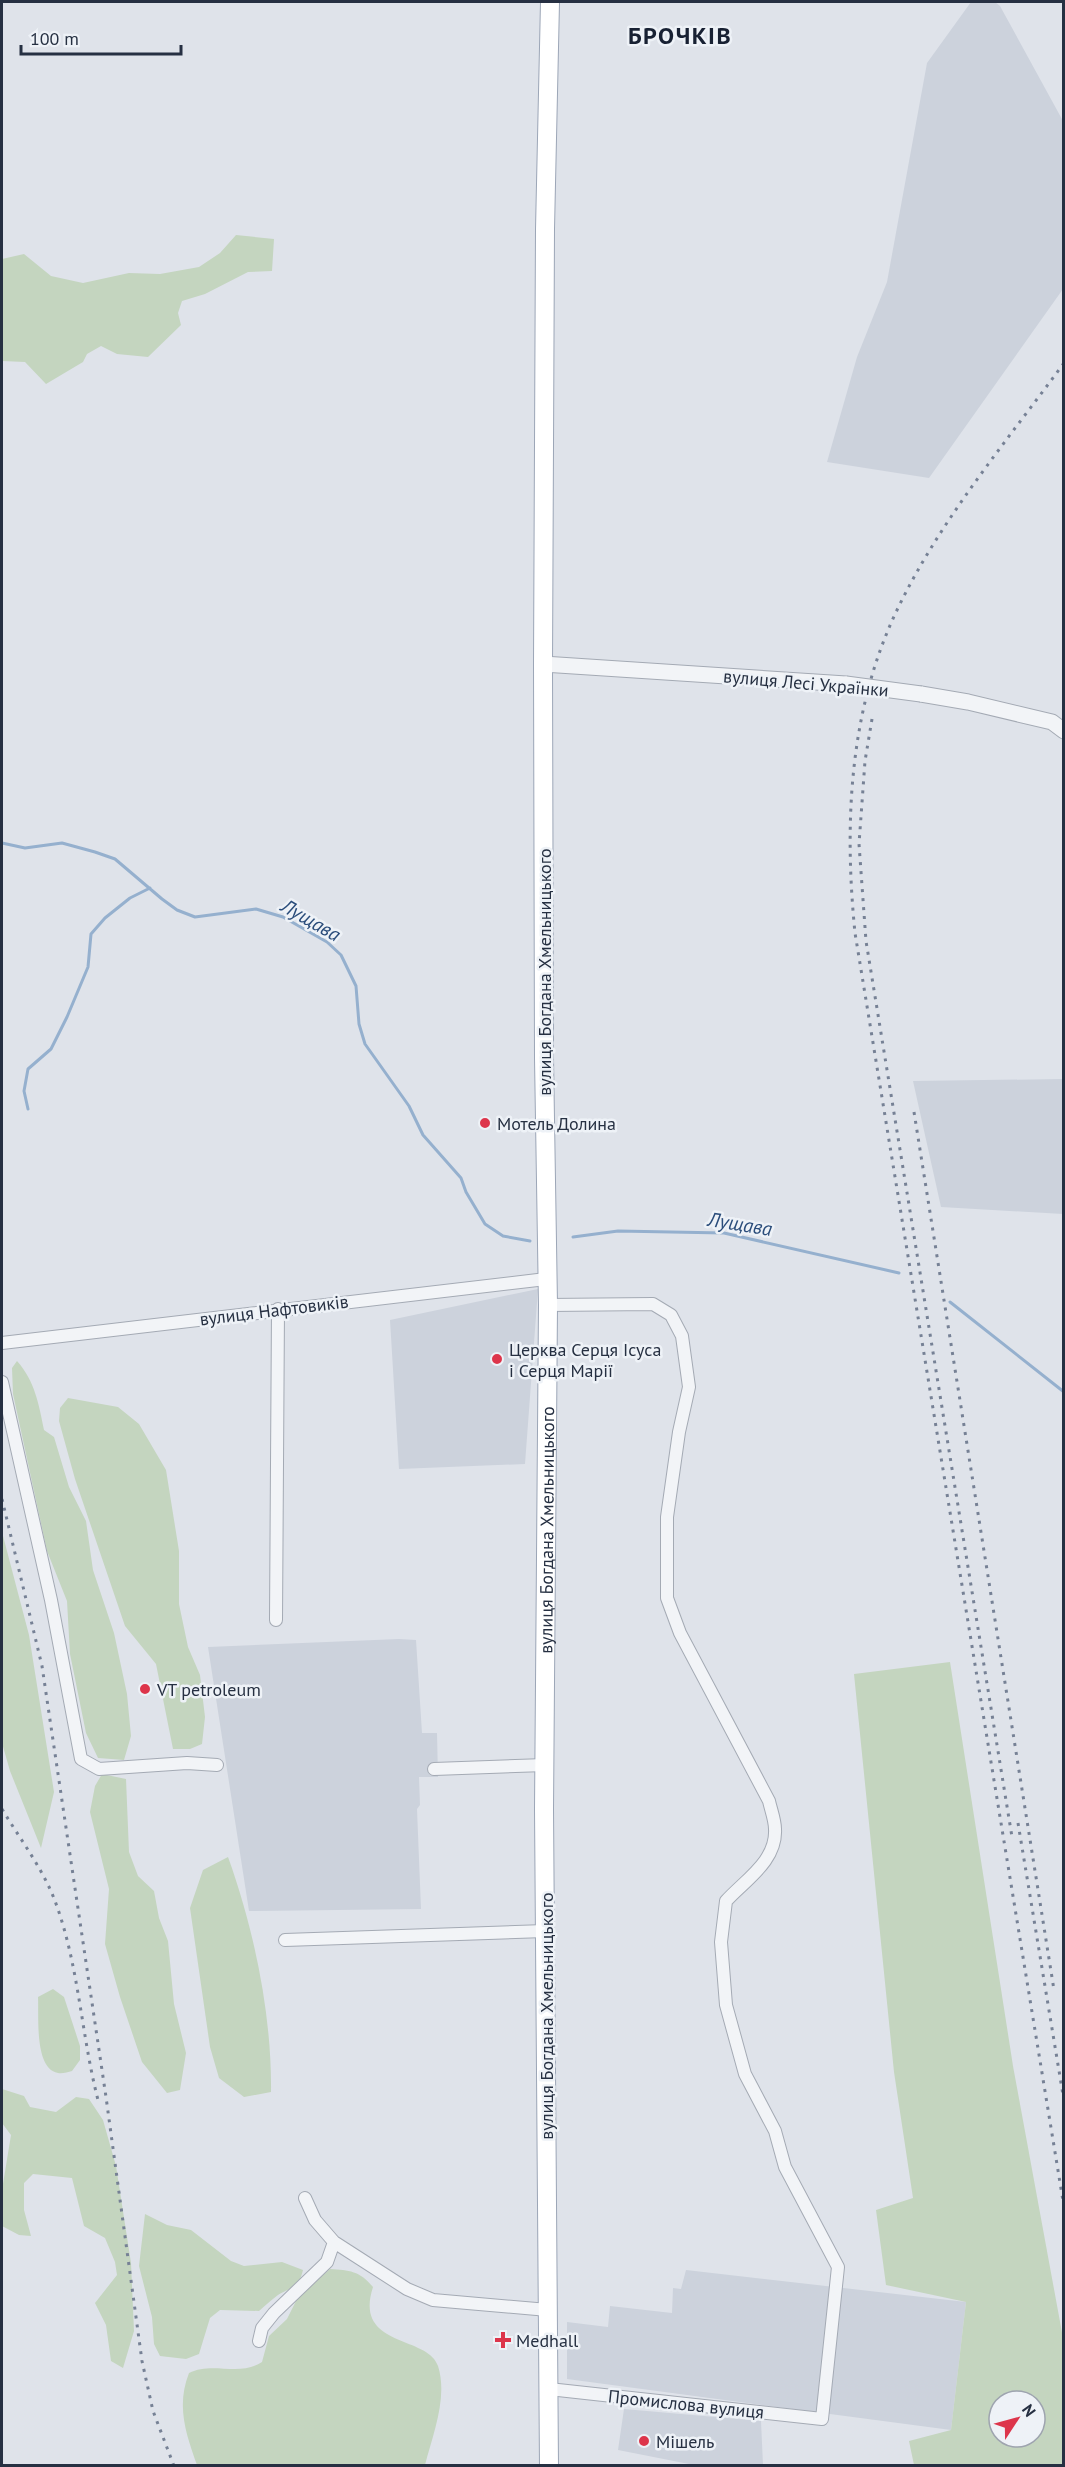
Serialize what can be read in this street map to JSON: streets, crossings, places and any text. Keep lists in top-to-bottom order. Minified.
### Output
{"streets":{"main road":["вулиця Богдана Хмельницького"],"street":["вулиця Лесі Українки","вулиця Нафтовиків","Промислова вулиця"]},"crossings":[["вулиця Лесі Українки","вулиця Богдана Хмельницького"],["вулиця Богдана Хмельницького","вулиця Нафтовиків"],["вулиця Богдана Хмельницького","Промислова вулиця"]],"districts":["БРОЧКІВ"],"water":["Лущава"],"places":{"other":["Мотель Долина","Церква Серця Ісуса і Серця Марії","VT petroleum","Мішель"],"health":["Medhall"]},"scale_bar":"100 m","north":"top right"}
